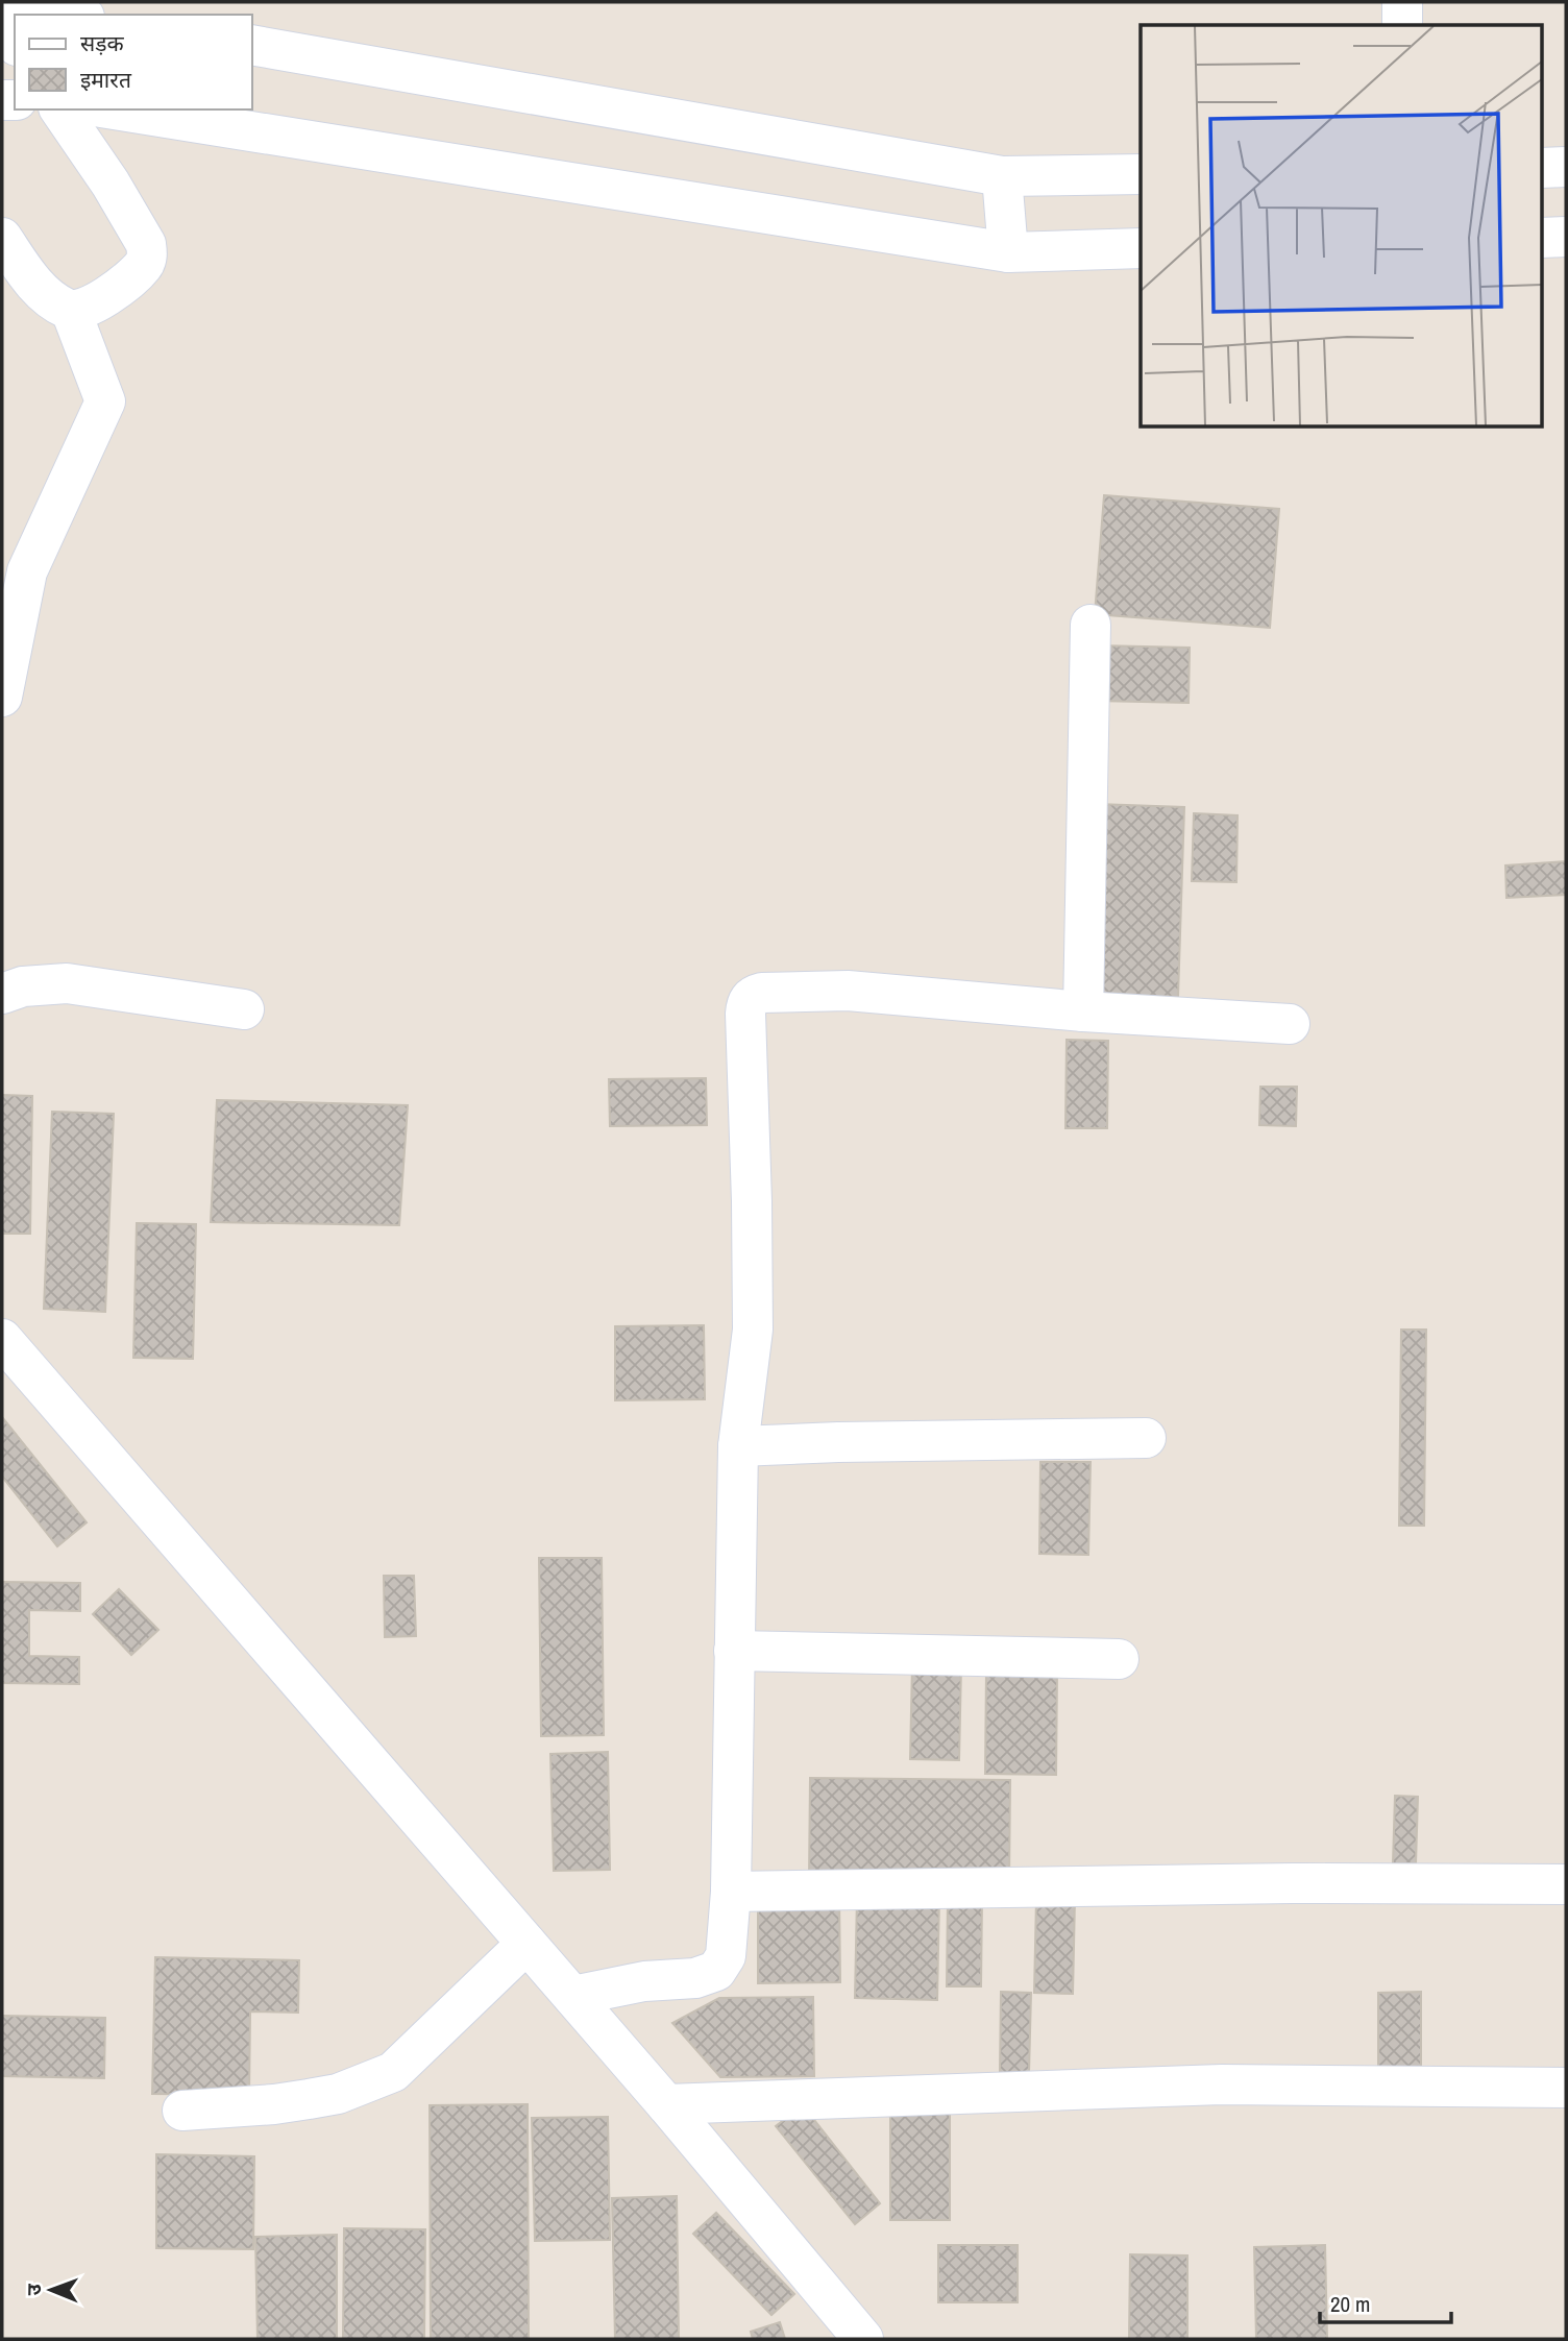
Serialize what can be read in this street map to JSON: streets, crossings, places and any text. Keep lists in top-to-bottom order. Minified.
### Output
{"legend":["सड़क","इमारत"],"scale_bar":"20 m","north":"left"}
